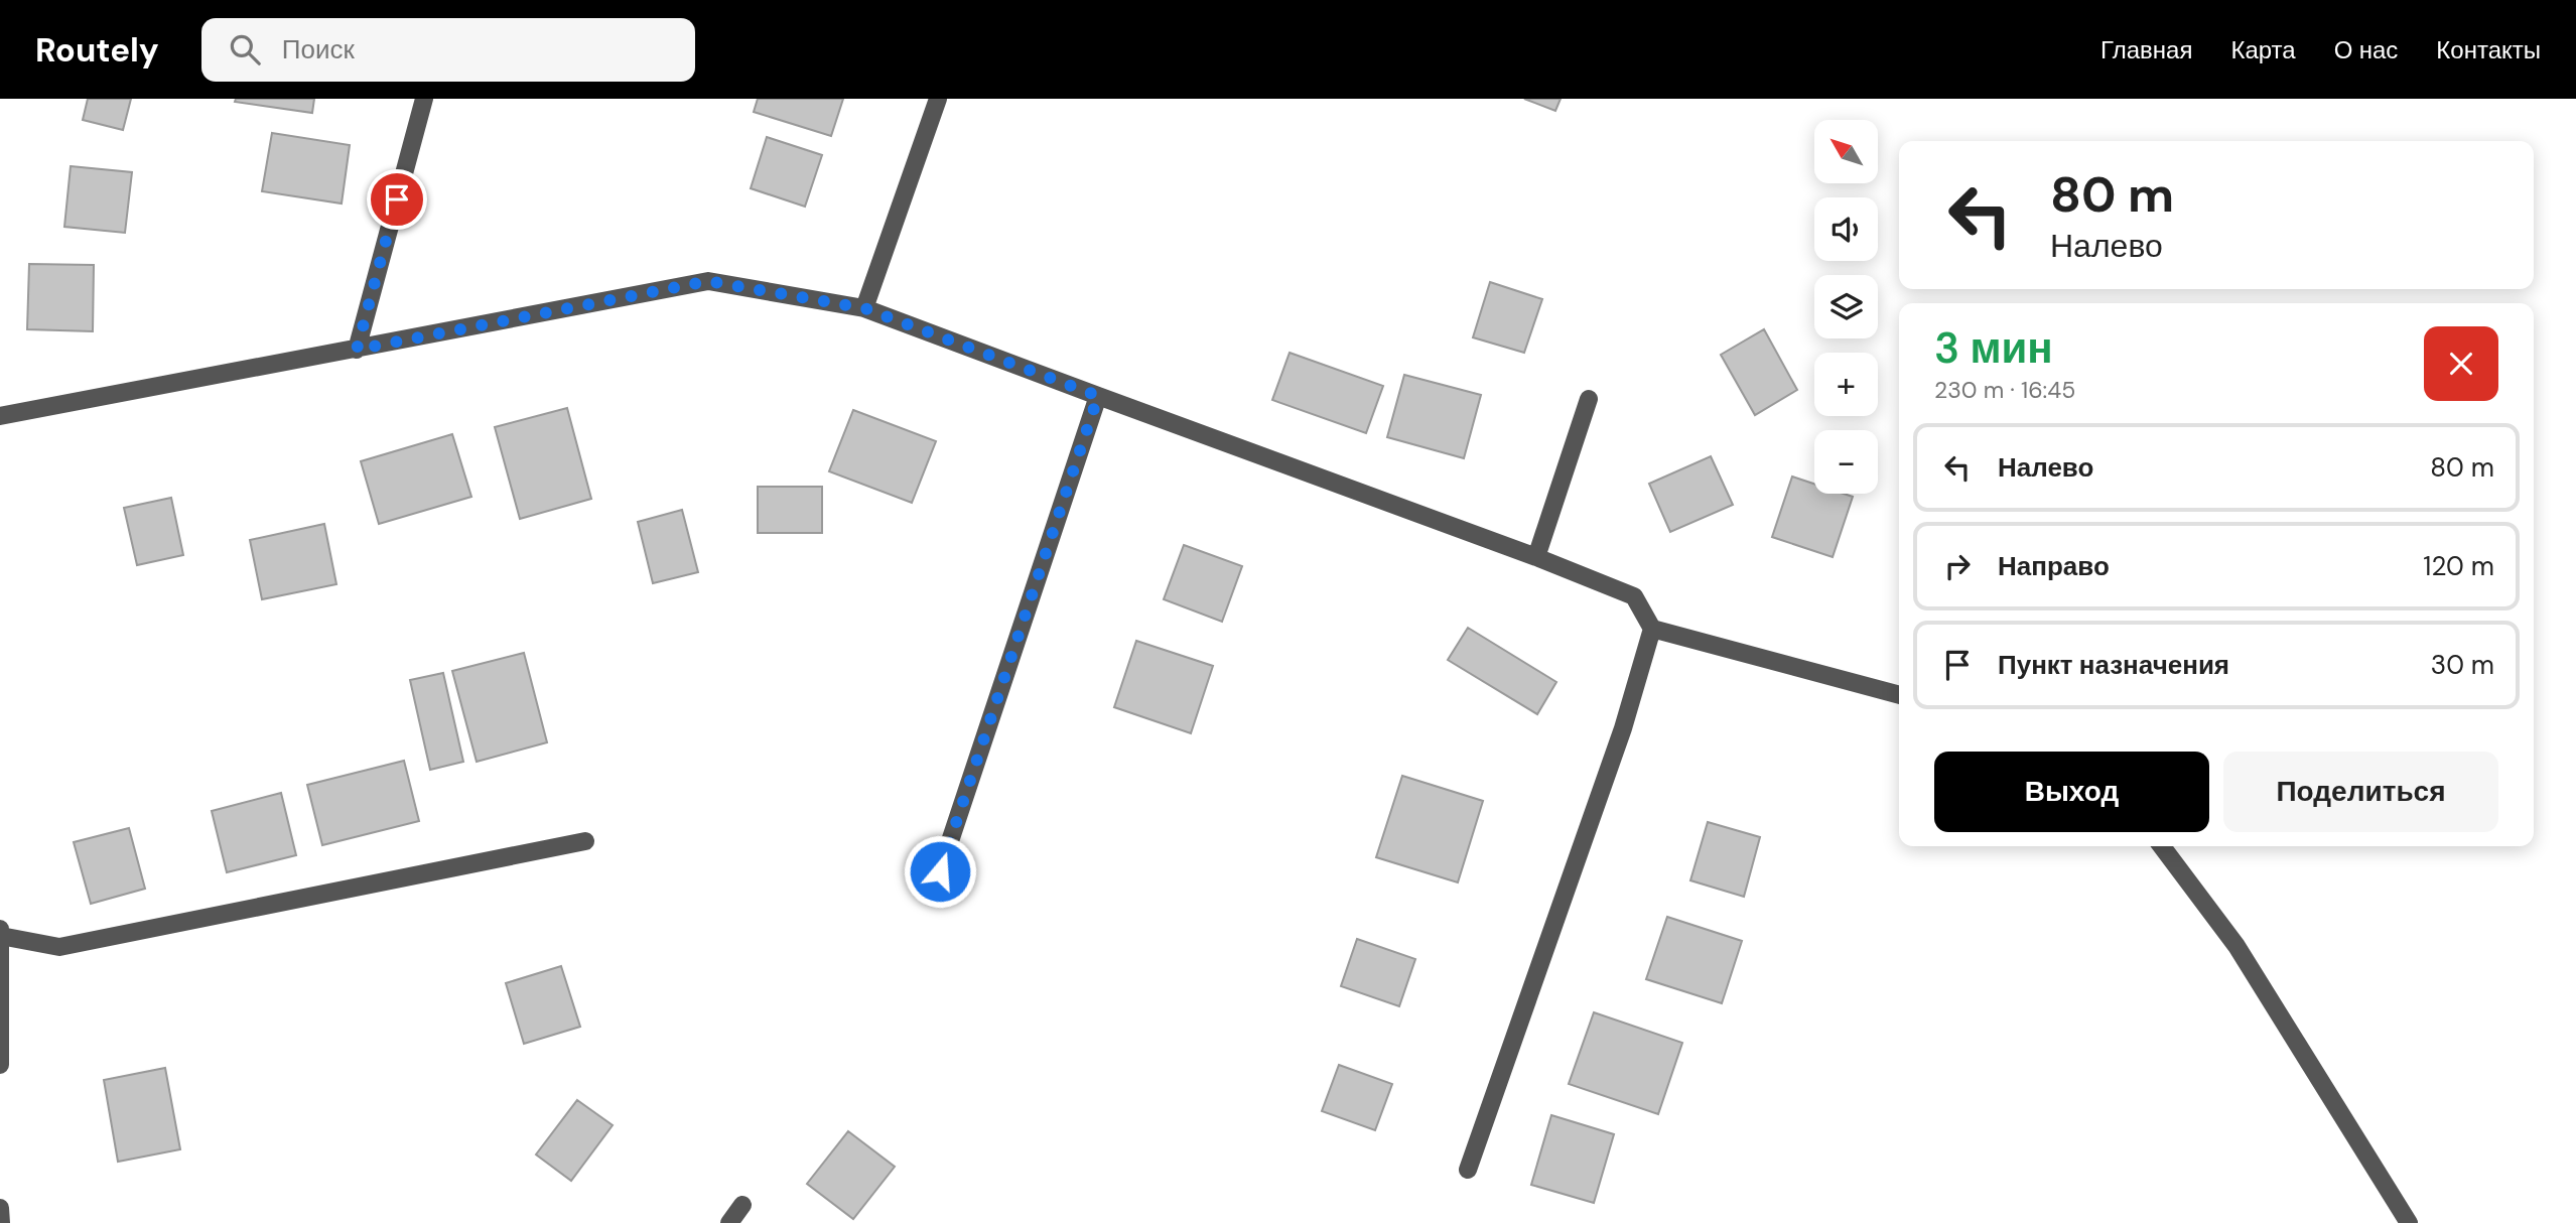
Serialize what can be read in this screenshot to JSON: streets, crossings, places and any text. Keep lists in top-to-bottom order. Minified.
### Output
{"north":"top left","page":{"header":"Routely","search":"Поиск","nav":["Главная","Карта","О нас","Контакты"],"map_buttons":["+","−"],"turn":["80 m","Налево"],"heading":["3 мин","230 m · 16:45"],"list":[{"name":"Налево","value":"80 m"},{"name":"Направо","value":"120 m"},{"name":"Пункт назначения","value":"30 m"}],"buttons":["Выход","Поделиться"]}}
